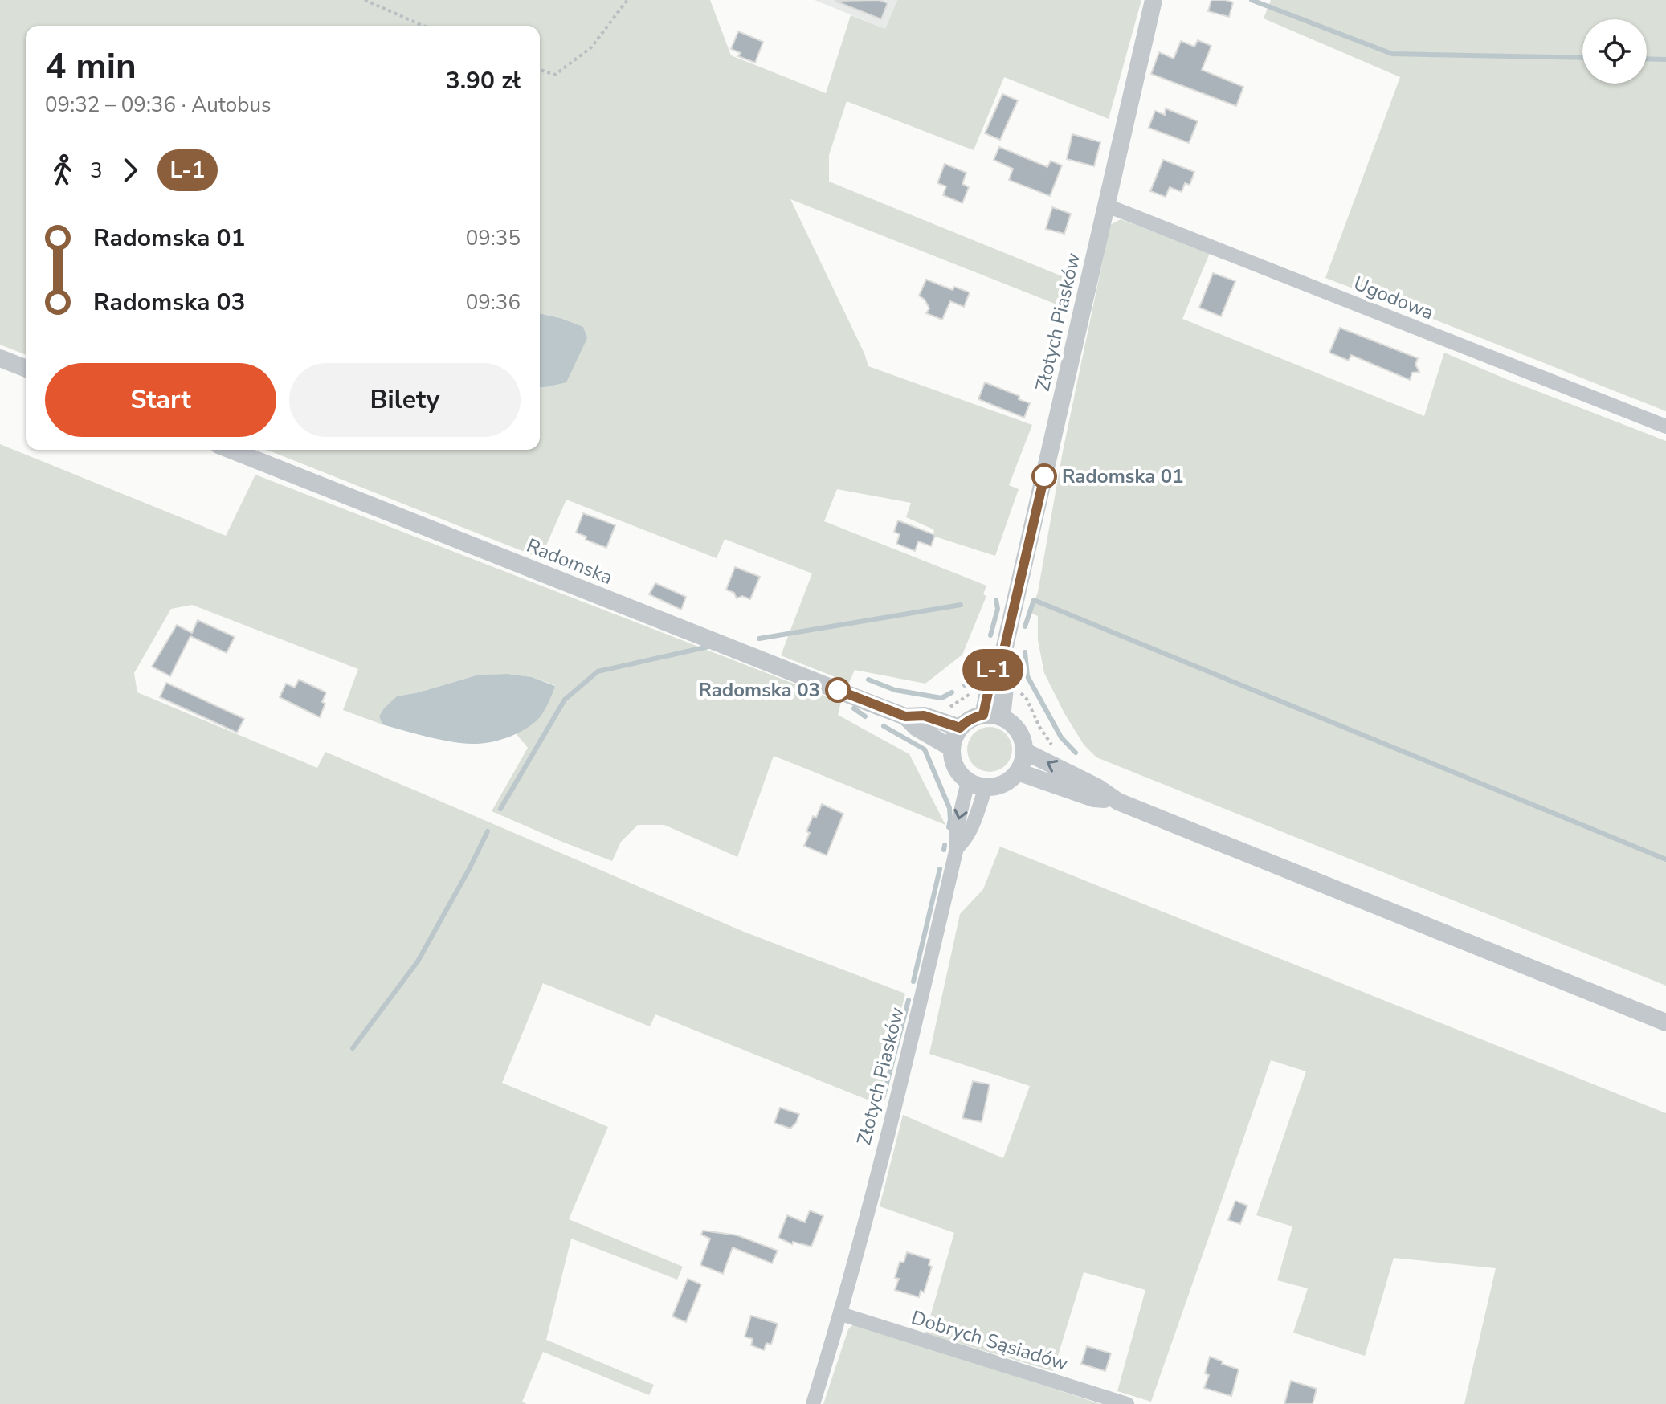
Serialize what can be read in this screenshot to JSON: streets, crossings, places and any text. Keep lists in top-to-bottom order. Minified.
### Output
{"streets":{"street":["Ugodowa","Złotych Piasków","Radomska","Dobrych Sąsiadów"]},"crossings":[["Ugodowa","Złotych Piasków"],["Złotych Piasków","Radomska"],["Złotych Piasków","Dobrych Sąsiadów"]],"places":["Radomska 01","Radomska 03"],"lines":["bus line L-1"],"page":{"on_map":"L-1","heading":["4 min","09:32 – 09:36 · Autobus","3.90 zł"],"legs":["3","L-1"],"list":[{"name":"Radomska 01","value":"09:35"},{"name":"Radomska 03","value":"09:36"}],"buttons":["Start","Bilety"]}}
